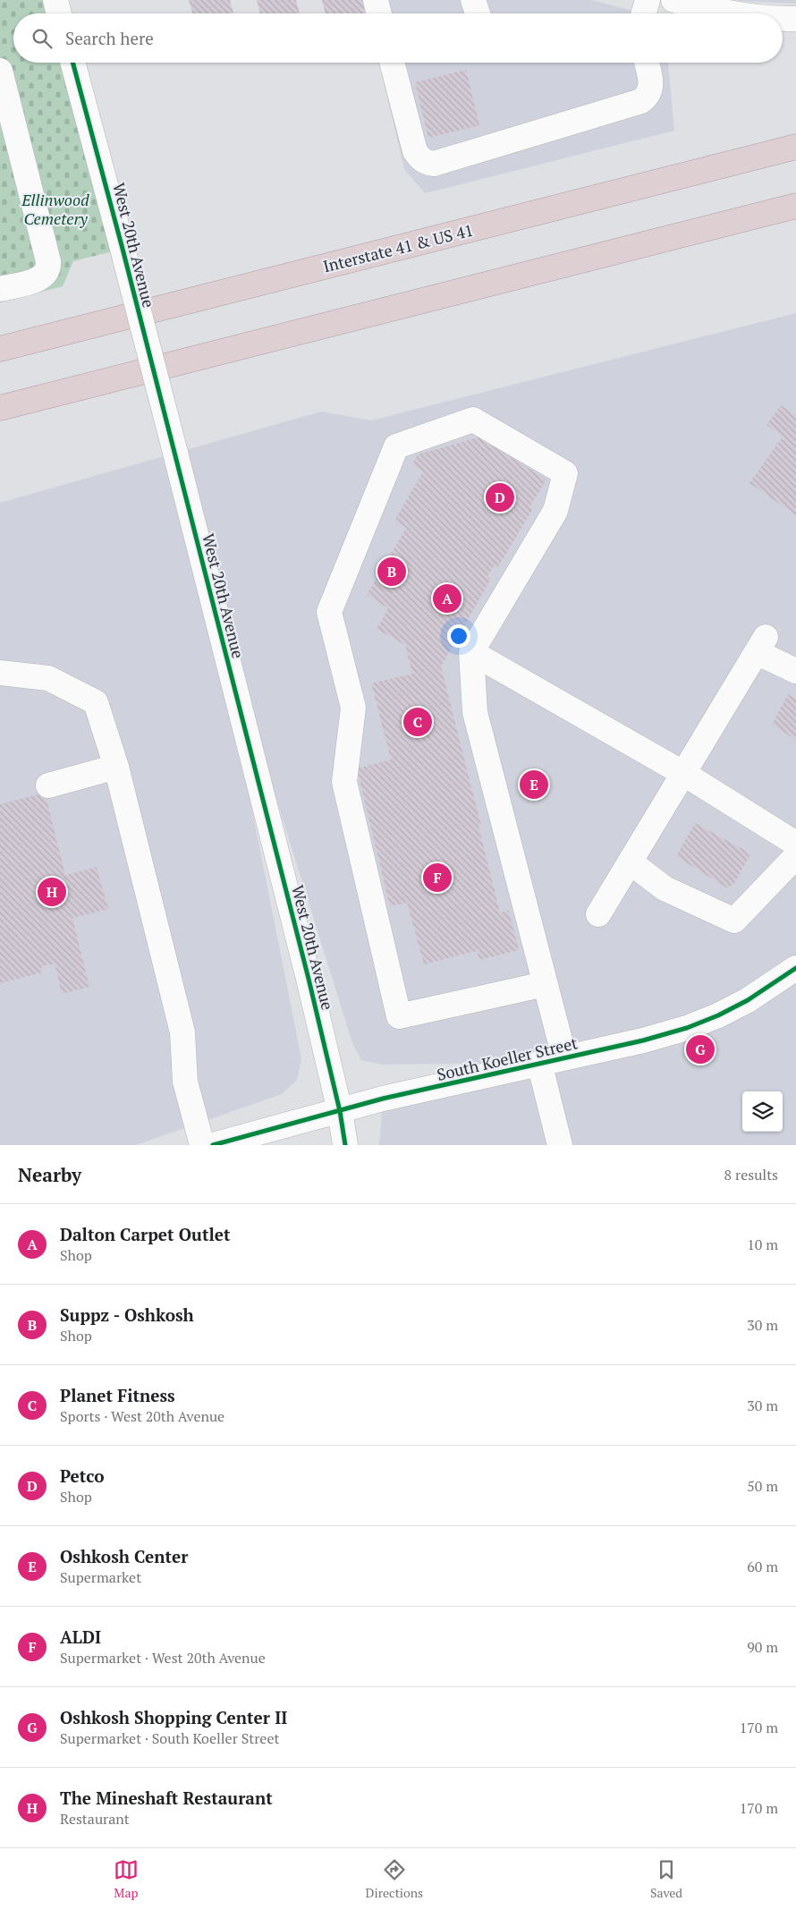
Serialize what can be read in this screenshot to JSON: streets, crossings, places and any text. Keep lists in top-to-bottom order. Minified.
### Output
{"streets":{"highway":["Interstate 41 & US 41"],"street":["West 20th Avenue","South Koeller Street"]},"crossings":[["West 20th Avenue","South Koeller Street"]],"parks":["Ellinwood Cemetery"],"page":{"search":"Search here","pins":["D","B","A","C","E","F","H","G"],"heading":["Nearby","8 results"],"list":[{"mark":"A","name":"Dalton Carpet Outlet","note":"Shop","value":"10 m"},{"mark":"B","name":"Suppz - Oshkosh","note":"Shop","value":"30 m"},{"mark":"C","name":"Planet Fitness","note":"Sports · West 20th Avenue","value":"30 m"},{"mark":"D","name":"Petco","note":"Shop","value":"50 m"},{"mark":"E","name":"Oshkosh Center","note":"Supermarket","value":"60 m"},{"mark":"F","name":"ALDI","note":"Supermarket · West 20th Avenue","value":"90 m"},{"mark":"G","name":"Oshkosh Shopping Center II","note":"Supermarket · South Koeller Street","value":"170 m"},{"mark":"H","name":"The Mineshaft Restaurant","note":"Restaurant","value":"170 m"}],"nav":["Map","Directions","Saved"]}}
